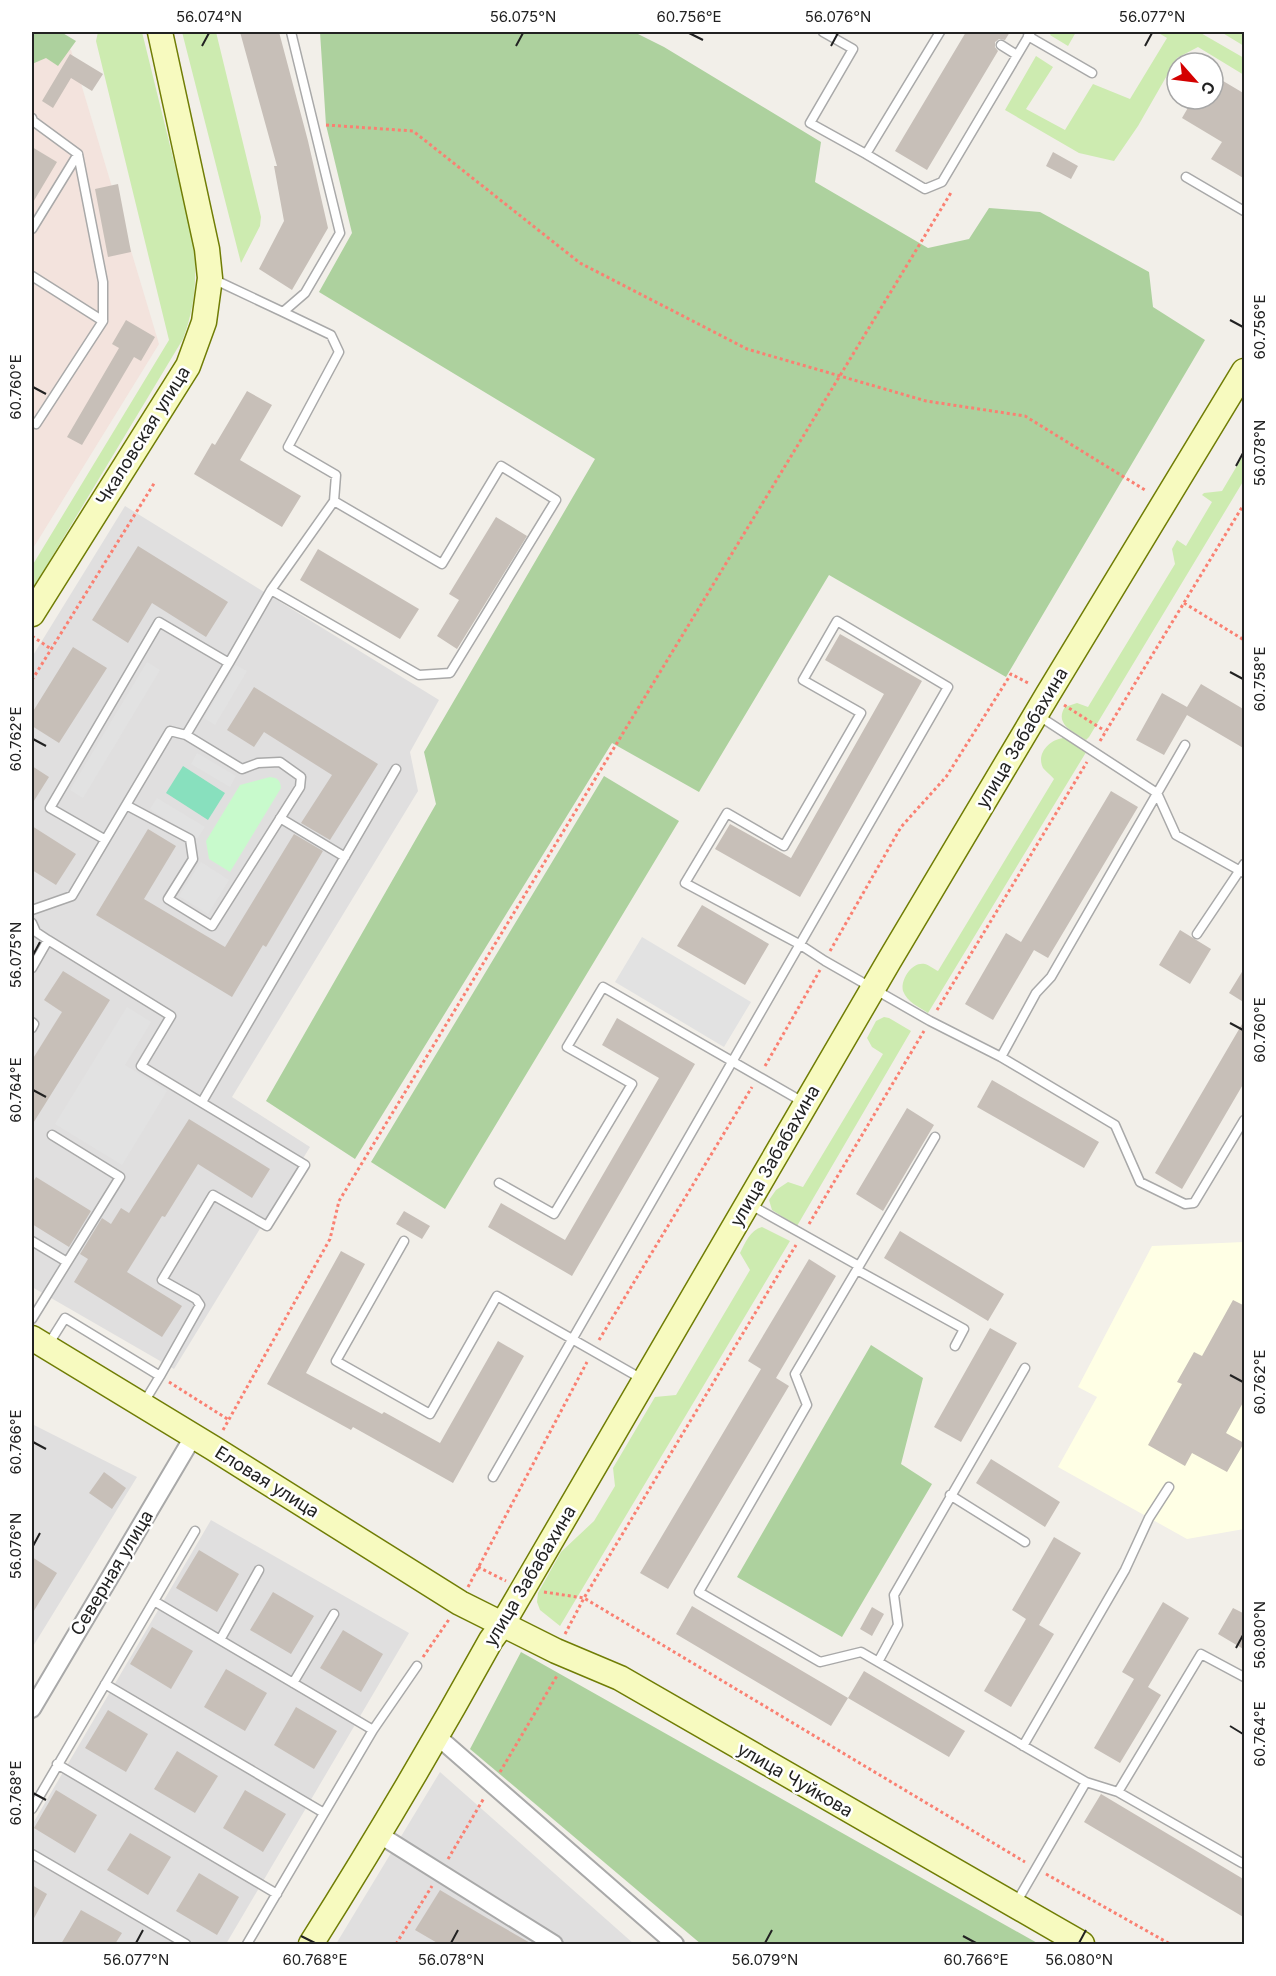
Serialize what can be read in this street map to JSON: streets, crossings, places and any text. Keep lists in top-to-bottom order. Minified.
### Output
{"streets":{"street":["Чкаловская улица","улица Забабахина","Еловая улица","Северная улица","улица Чуйкова"]},"crossings":[["улица Забабахина","Еловая улица"],["улица Забабахина","улица Чуйкова"],["Еловая улица","Северная улица"],["Еловая улица","улица Чуйкова"]],"north":"bottom right","coordinates":["56.074°N","56.075°N","60.756°E","56.076°N","56.077°N","60.760°E","56.078°N","60.758°E","60.762°E","60.764°E","60.766°E","56.080°N","60.768°E","56.079°N"]}
